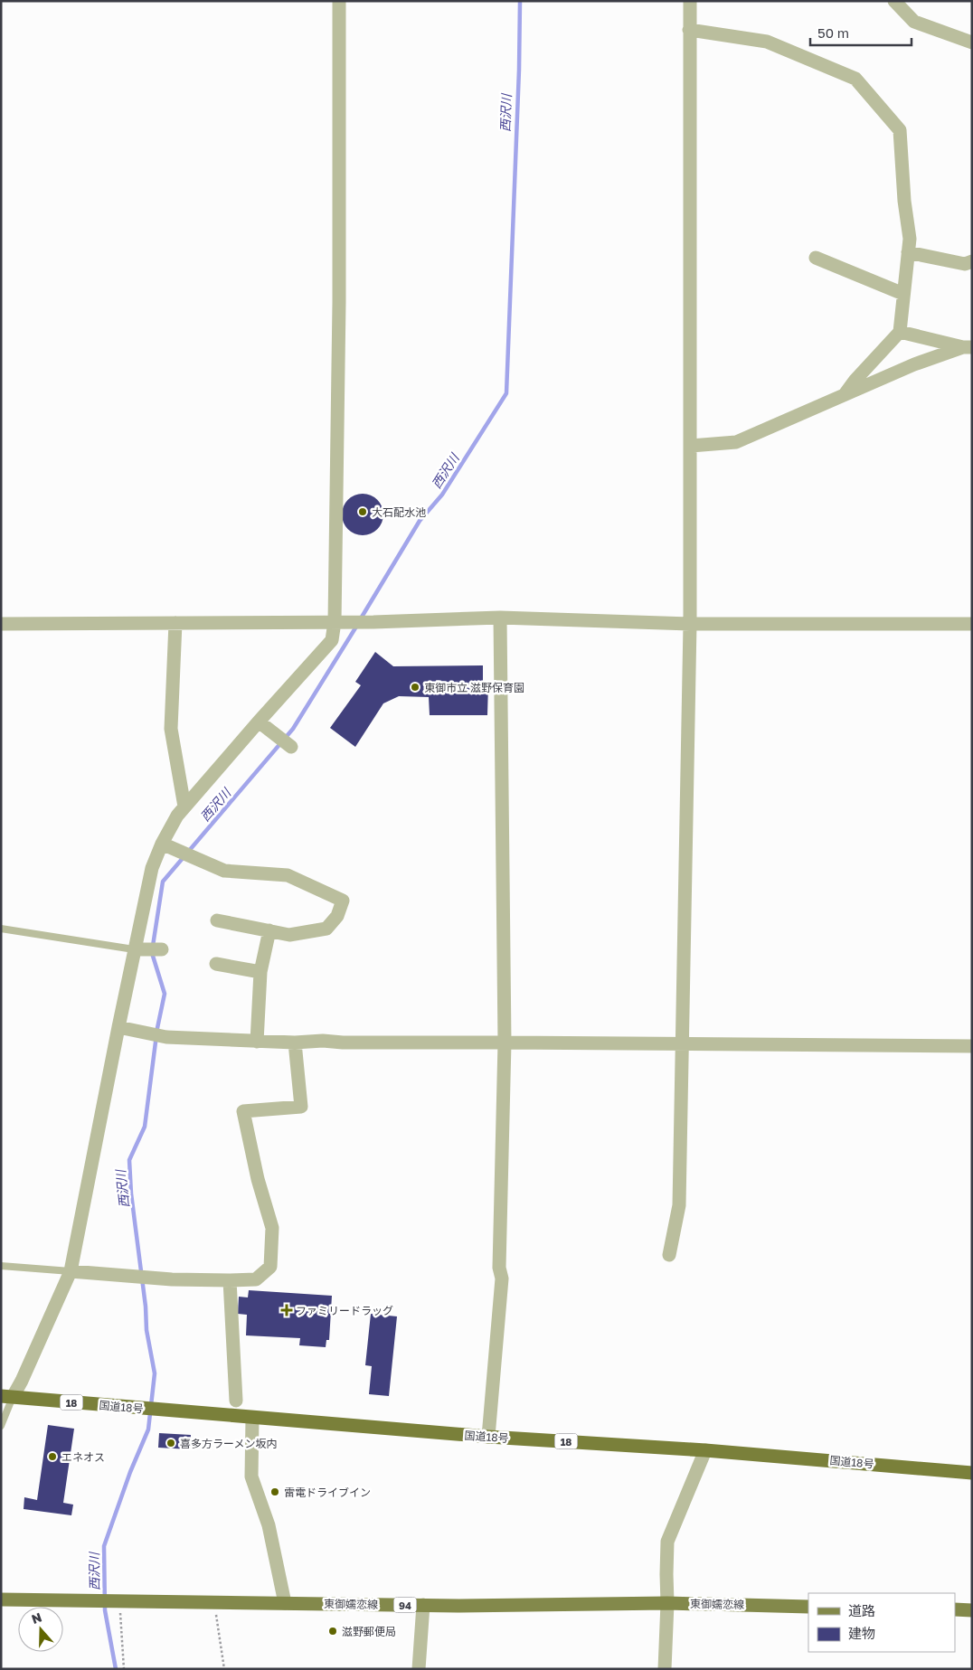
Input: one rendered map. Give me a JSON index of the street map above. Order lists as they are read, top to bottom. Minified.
{"streets":{"highway":["18","国道18号"],"main road":["東御嬬恋線","94"]},"water":["西沢川"],"places":{"other":["大石配水池","東御市立 滋野保育園","喜多方ラーメン坂内","エネオス","雷電ドライブイン","滋野郵便局"],"health":["ファミリードラッグ"]},"legend":["道路","建物"],"scale_bar":"50 m","north":"top"}
